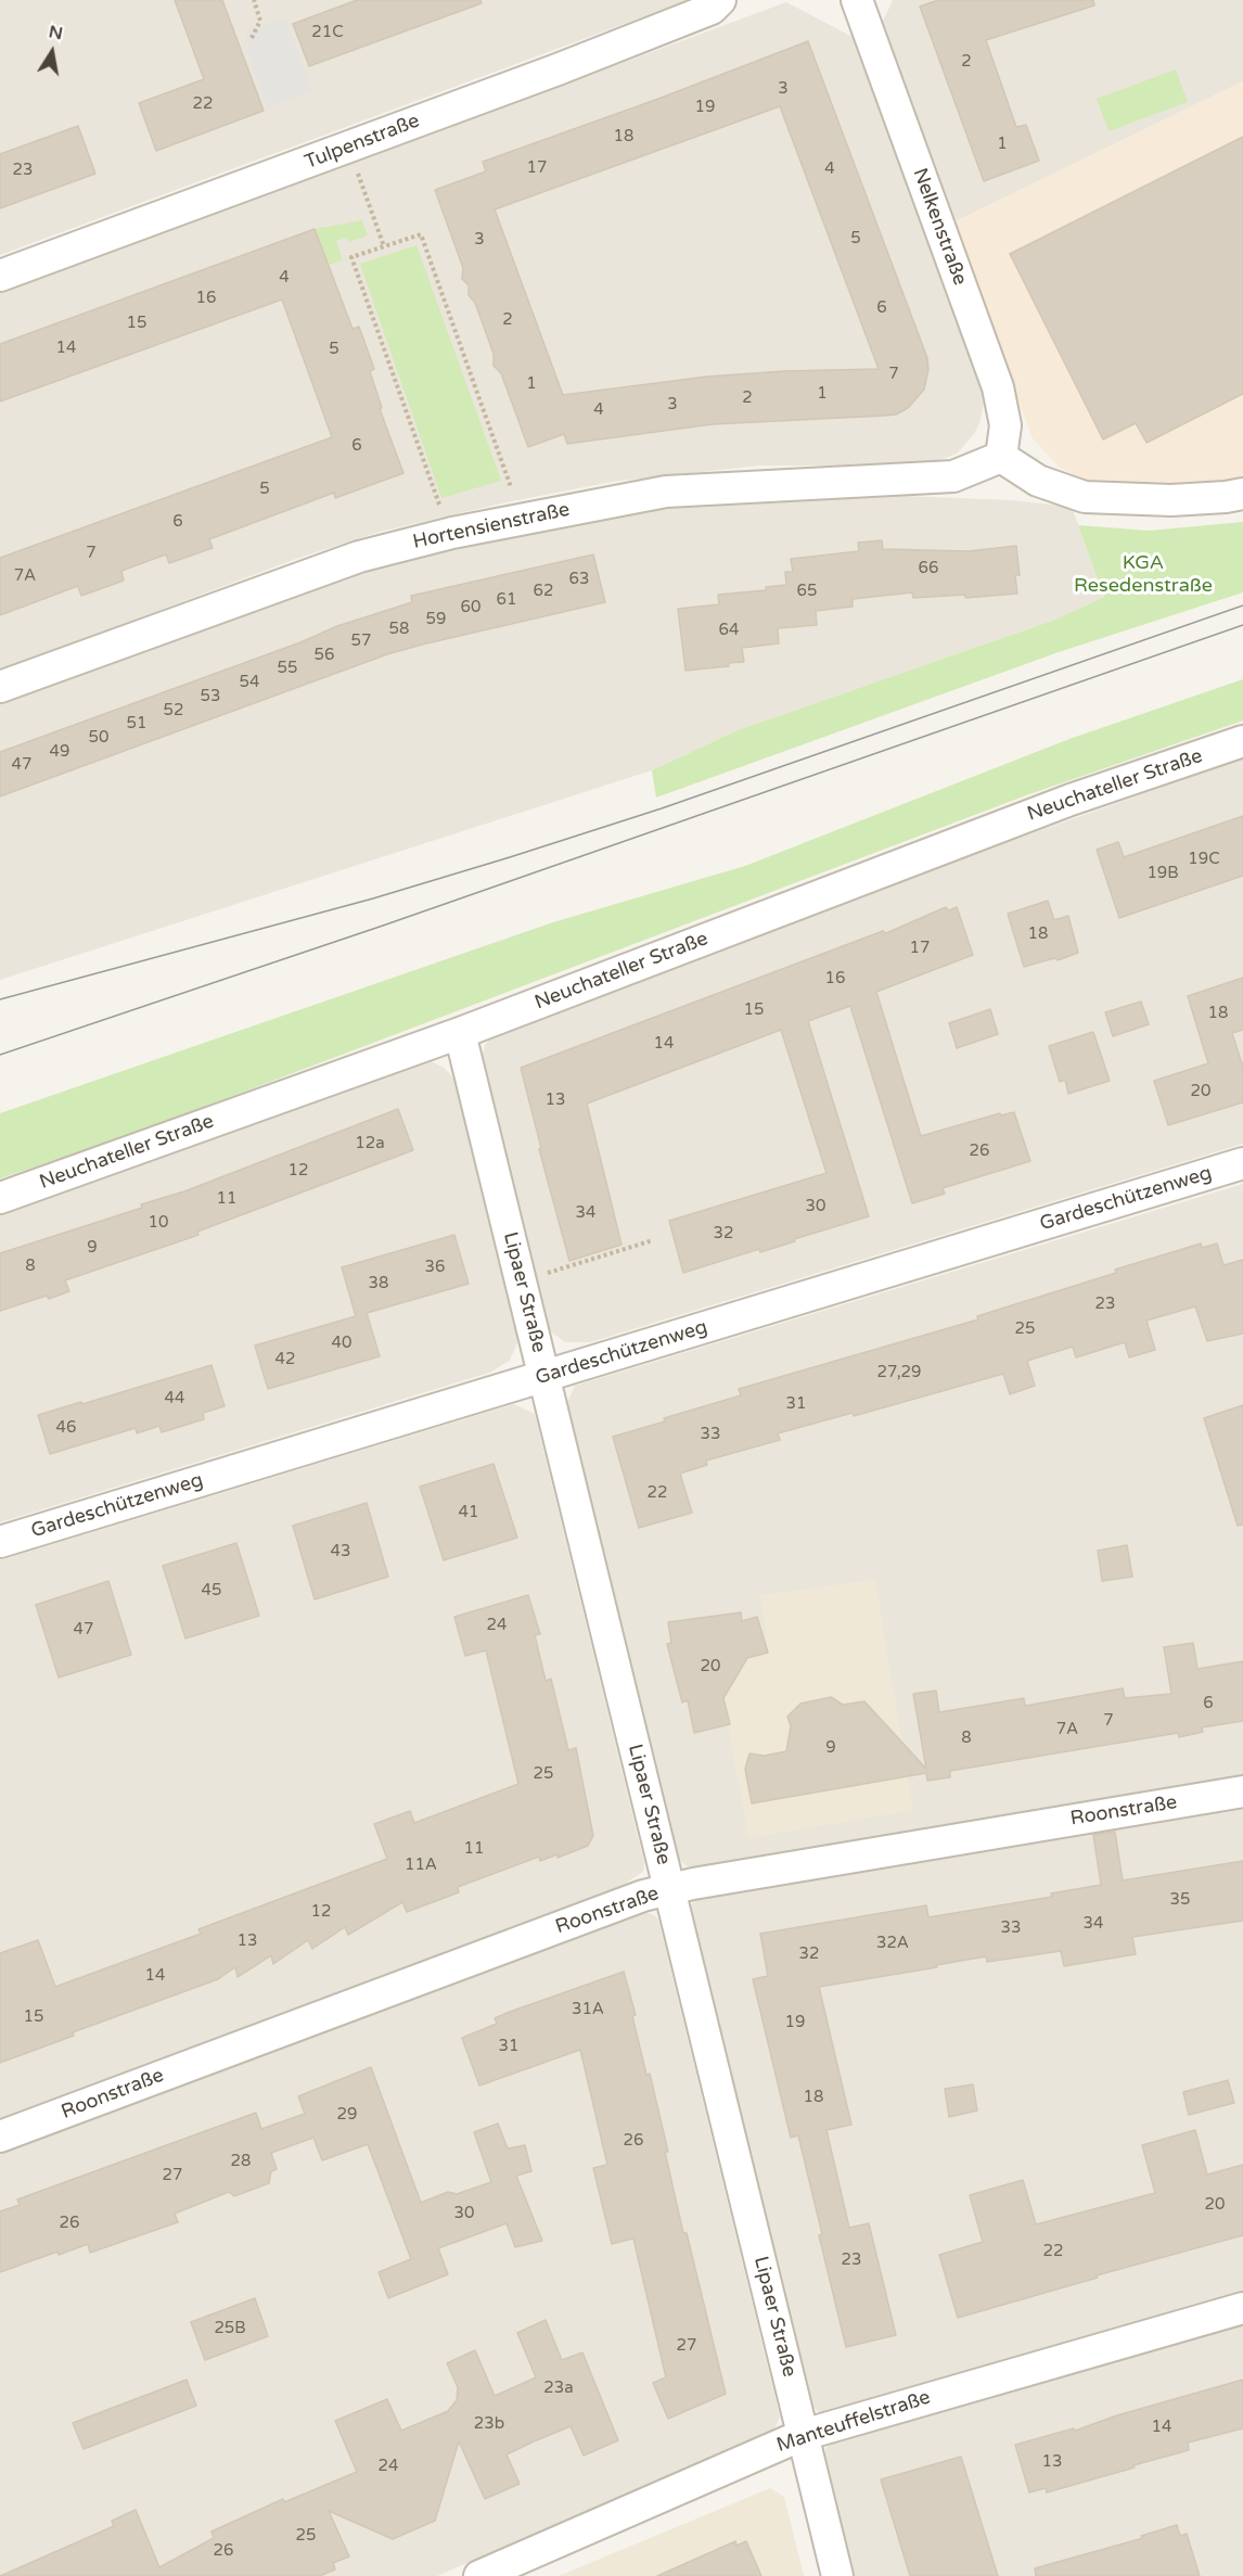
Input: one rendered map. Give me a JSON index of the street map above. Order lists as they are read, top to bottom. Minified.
{"streets":{"street":["Tulpenstraße","Nelkenstraße","Hortensienstraße","Neuchateller Straße","Gardeschützenweg","Lipaer Straße","Roonstraße","Manteuffelstraße"]},"crossings":[["Nelkenstraße","Hortensienstraße"],["Neuchateller Straße","Lipaer Straße"],["Gardeschützenweg","Lipaer Straße"],["Lipaer Straße","Roonstraße"],["Lipaer Straße","Manteuffelstraße"]],"parks":["KGA Resedenstraße"],"house_numbers":["21C","2","3","22","19","18","1","17","4","23","5","3","4","16","6","2","15","14","5","7","1","1","2","3","4","6","5","6","7","66","7A","63","62","65","61","60","59","58","64","57","56","55","54","53","52","51","50","49","47","19C","19B","18","17","16","15","18","14","20","13","12a","26","12","11","30","34","10","32","9","8","36","38","23","25","40","42","27,29","44","31","46","33","22","41","43","45","24","47","20","6","7","7A","8","9","25","11","11A","35","12","34","33","13","32A","32","14","31A","15","19","31","18","29","26","28","27","20","30","26","22","23","25B","27","23a","23b","14","13","24","25","26"],"north":"top"}
